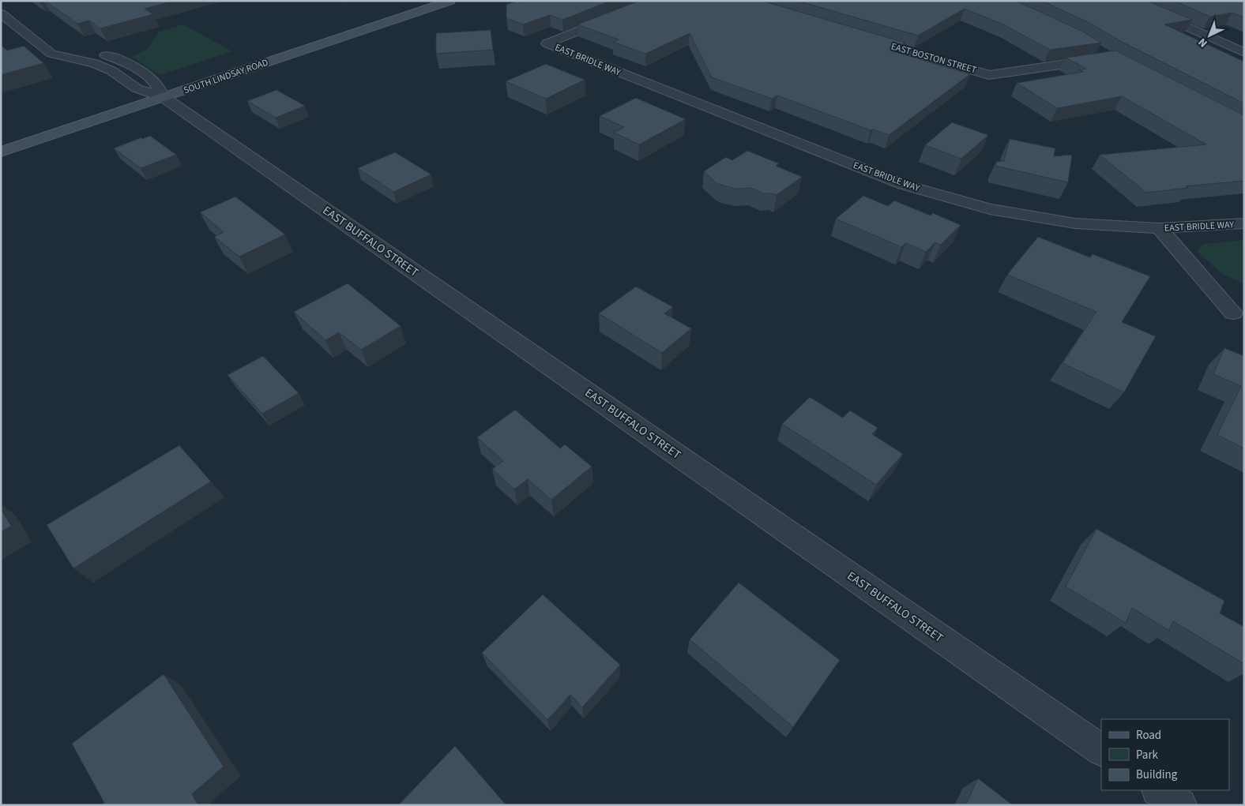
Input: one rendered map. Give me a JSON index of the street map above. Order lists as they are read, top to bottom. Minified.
{"streets":{"main road":["SOUTH LINDSAY ROAD"],"street":["EAST BOSTON STREET","EAST BRIDLE WAY","EAST BUFFALO STREET"]},"crossings":[["SOUTH LINDSAY ROAD","EAST BUFFALO STREET"]],"legend":["Road","Park","Building"],"north":"bottom left"}
